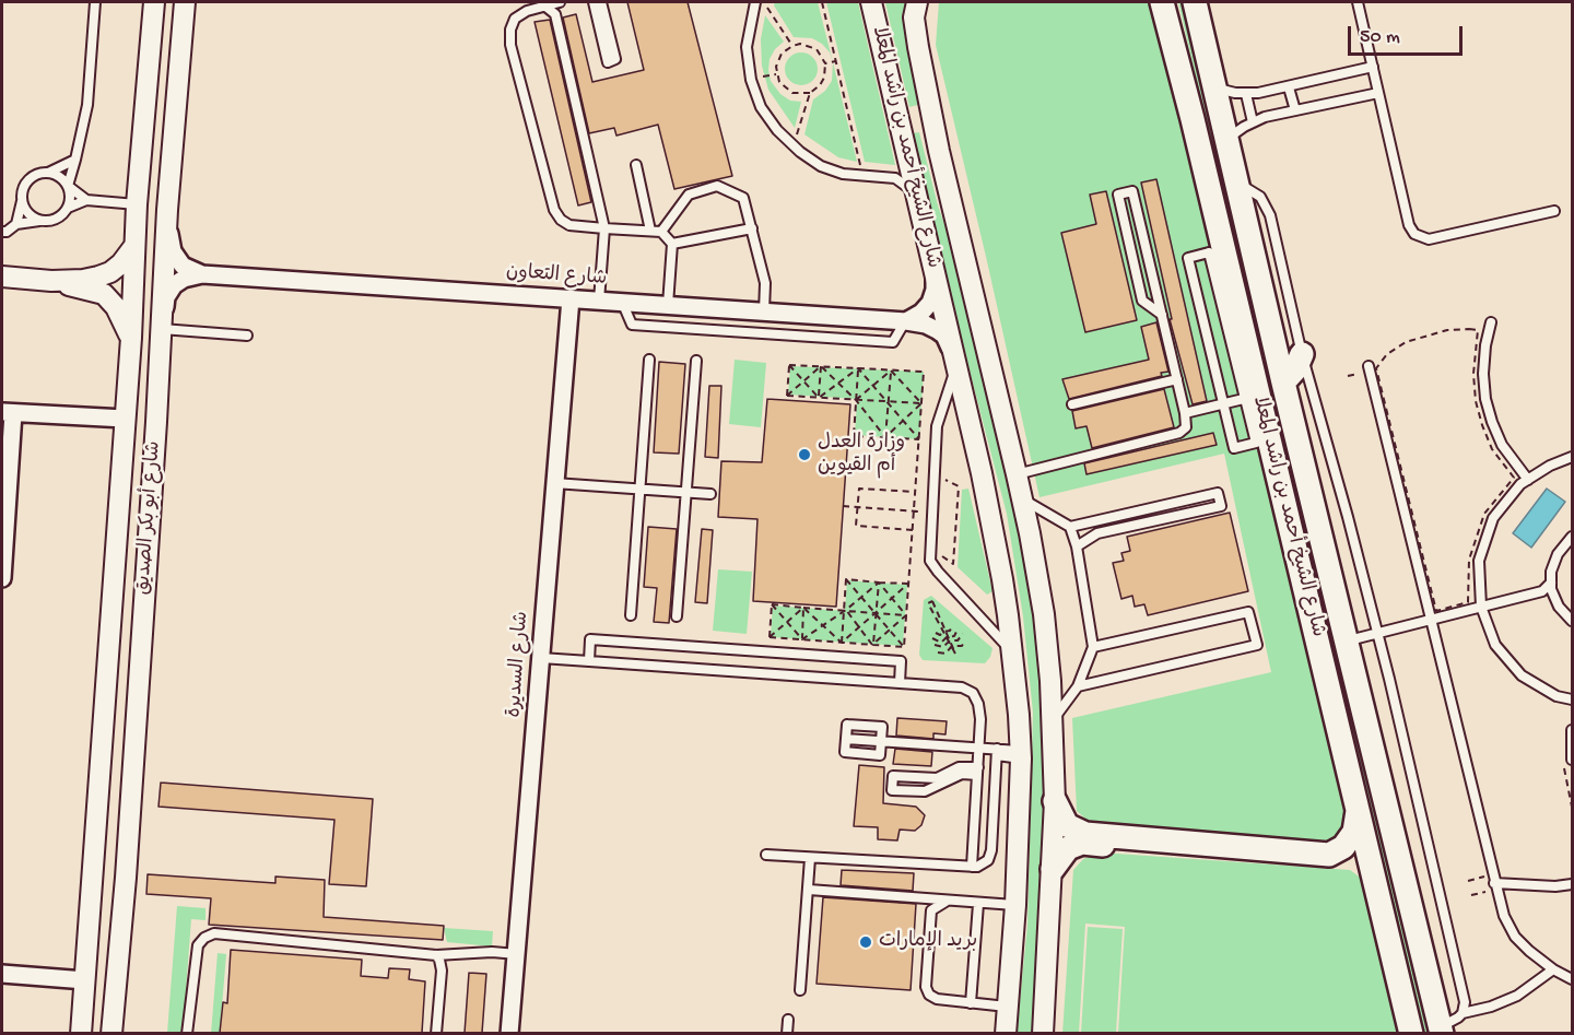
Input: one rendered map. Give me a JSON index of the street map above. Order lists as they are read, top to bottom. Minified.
{"streets":{"main road":["شارع الشيخ أحمد بن راشد المعلا"],"street":["شارع التعاون","شارع أبو بكر الصديق","شارع السديرة"]},"crossings":[["شارع الشيخ أحمد بن راشد المعلا","شارع التعاون"],["شارع التعاون","شارع أبو بكر الصديق"],["شارع التعاون","شارع السديرة"]],"places":["وزارة العدل أم القيوين","بريد الإمارات"],"scale_bar":"50 m"}
